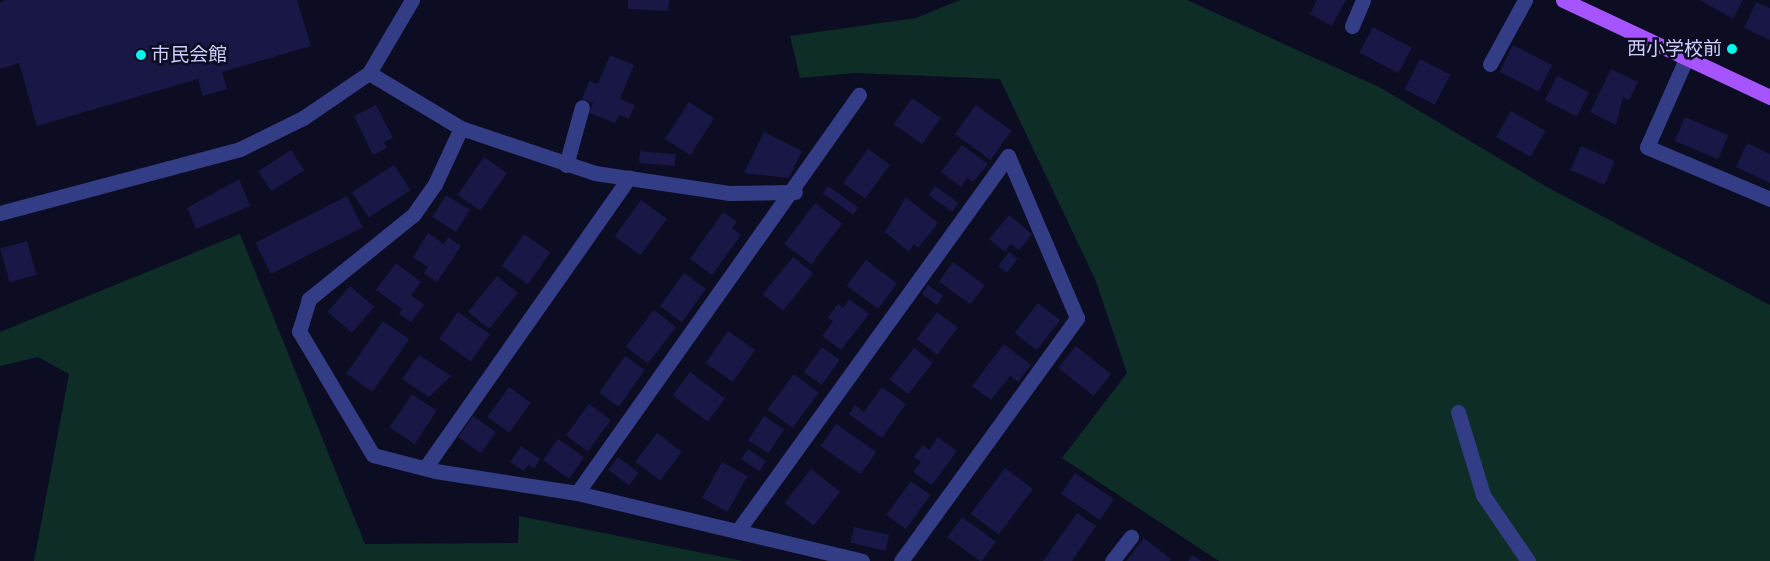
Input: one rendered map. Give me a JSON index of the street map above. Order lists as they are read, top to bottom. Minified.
{"places":["西小学校前","市民会館"]}
